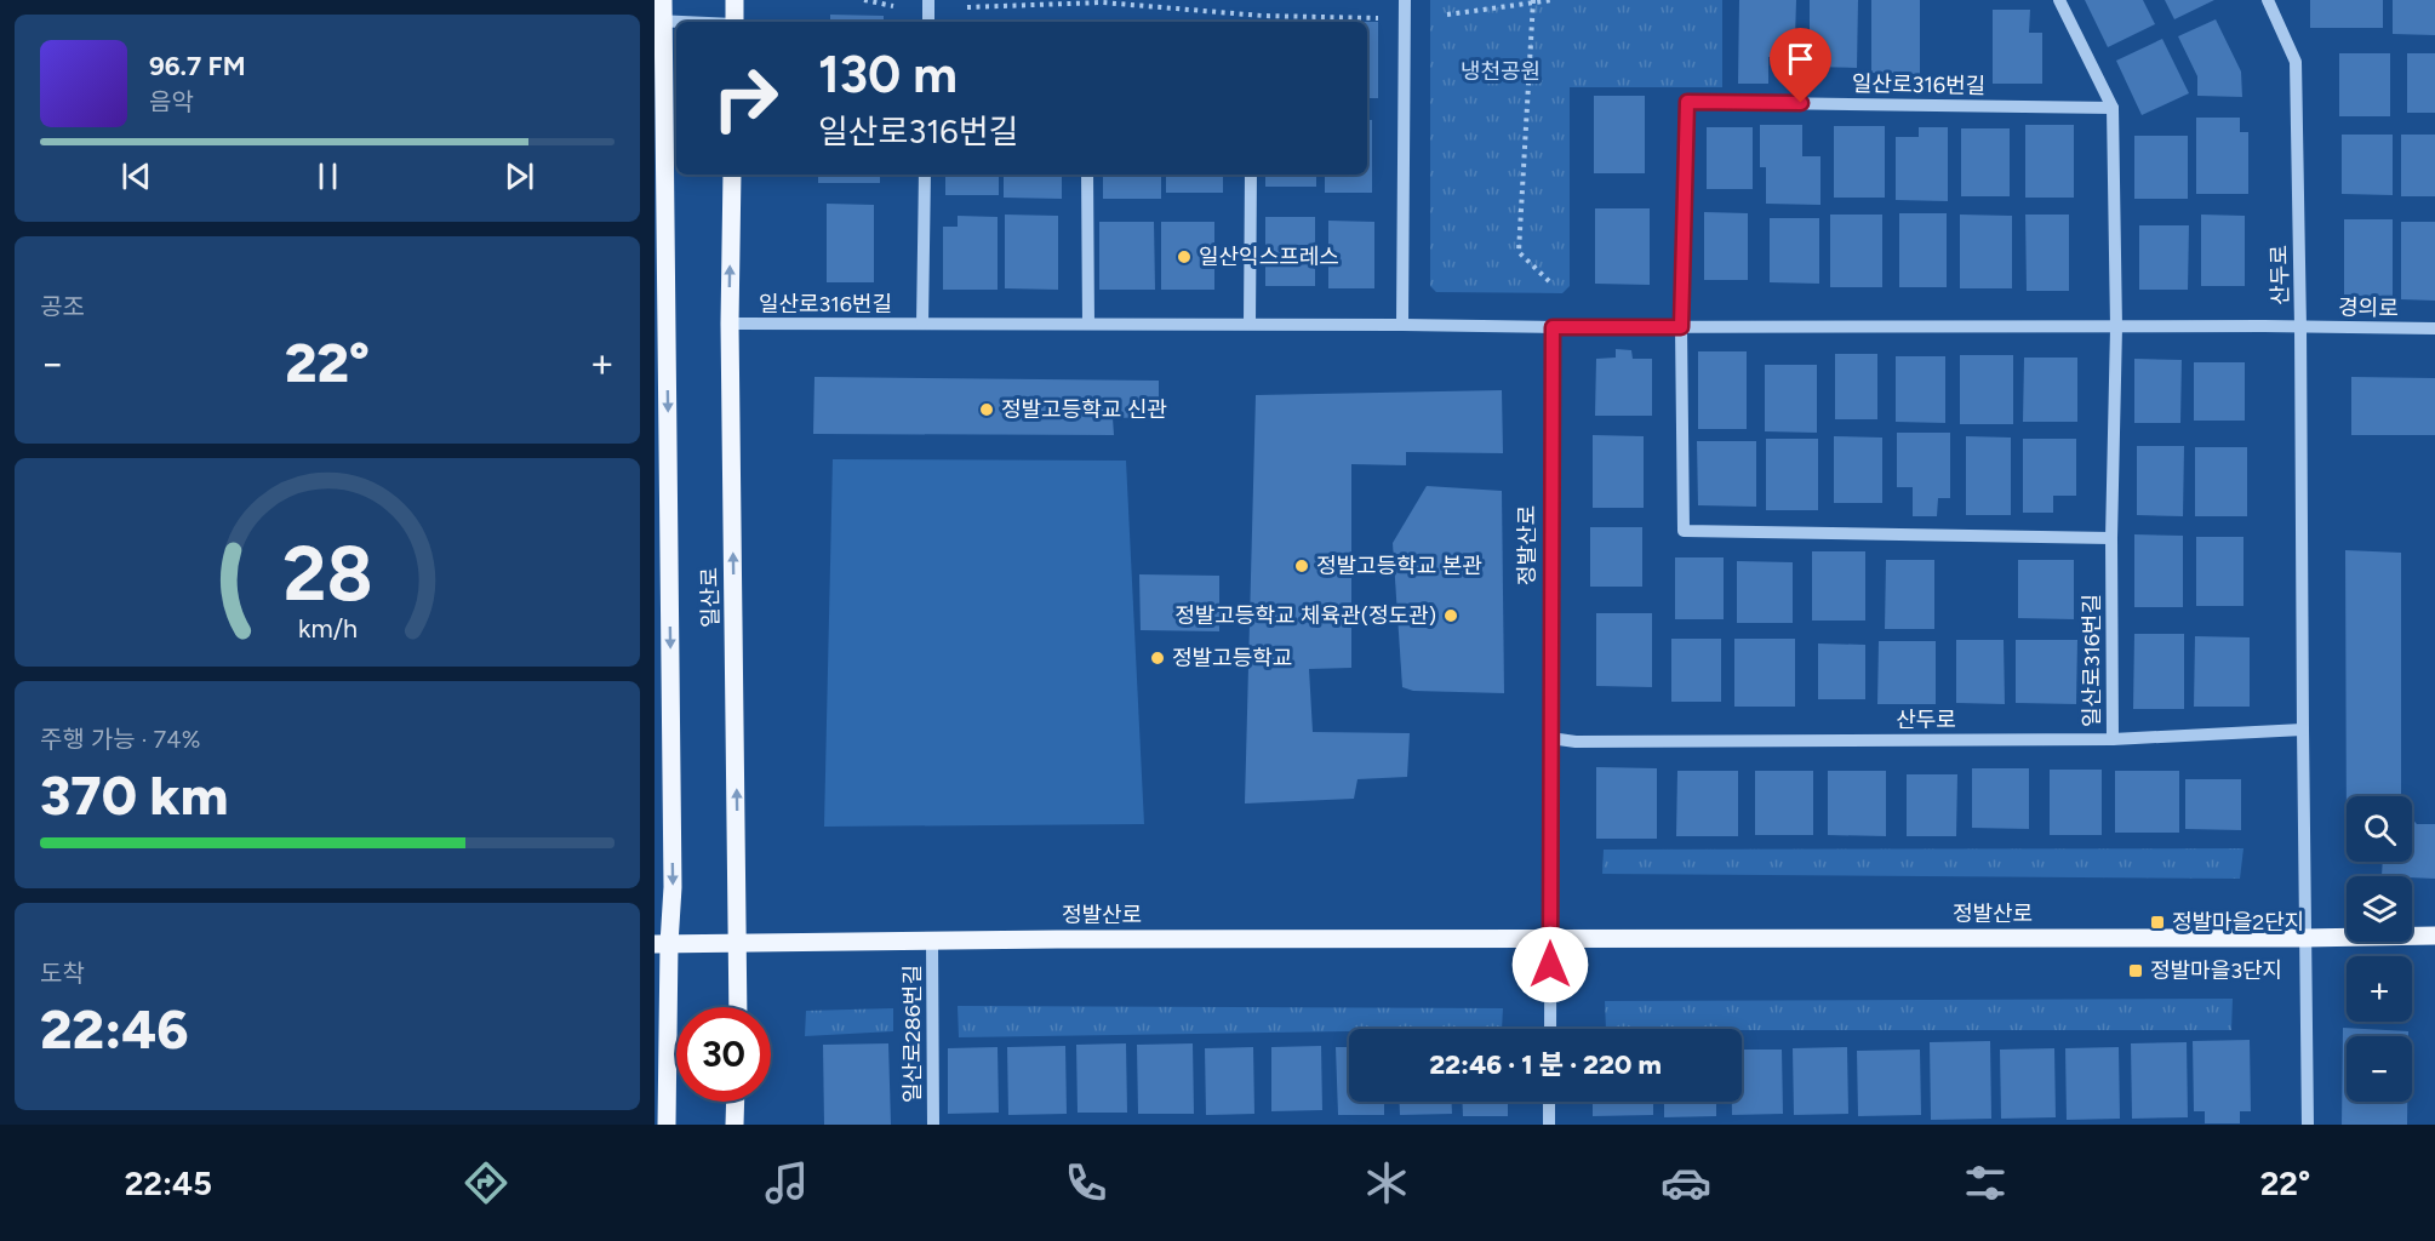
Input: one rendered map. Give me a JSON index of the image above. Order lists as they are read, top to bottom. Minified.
{"streets":{"main road":["정발산로","일산로"],"street":["일산로316번길","산두로","경의로","일산로286번길"]},"crossings":[["일산로316번길","산두로"],["일산로316번길","경의로"],["일산로316번길","정발산로"],["일산로316번길","일산로"],["산두로","경의로"],["산두로","정발산로"],["정발산로","일산로"],["정발산로","일산로286번길"]],"parks":["냉천공원"],"places":{"other":["일산익스프레스","정발고등학교 신관","정발고등학교 본관","정발고등학교 체육관(정도관)","정발고등학교"],"transit":["정발마을2단지","정발마을3단지"]},"page":{"turn":["130 m","일산로316번길"],"song":["96.7 FM","음악"],"tile":["공조",["주행 가능 · 74%","370 km"],["도착","22:46"]],"heat":["−","22°","+"],"map_buttons":["+","−"],"limit":"30","trip":"22:46 · 1 분 · 220 m","tabs":["22:45","22°"],"gauge":["28","km/h"]}}
